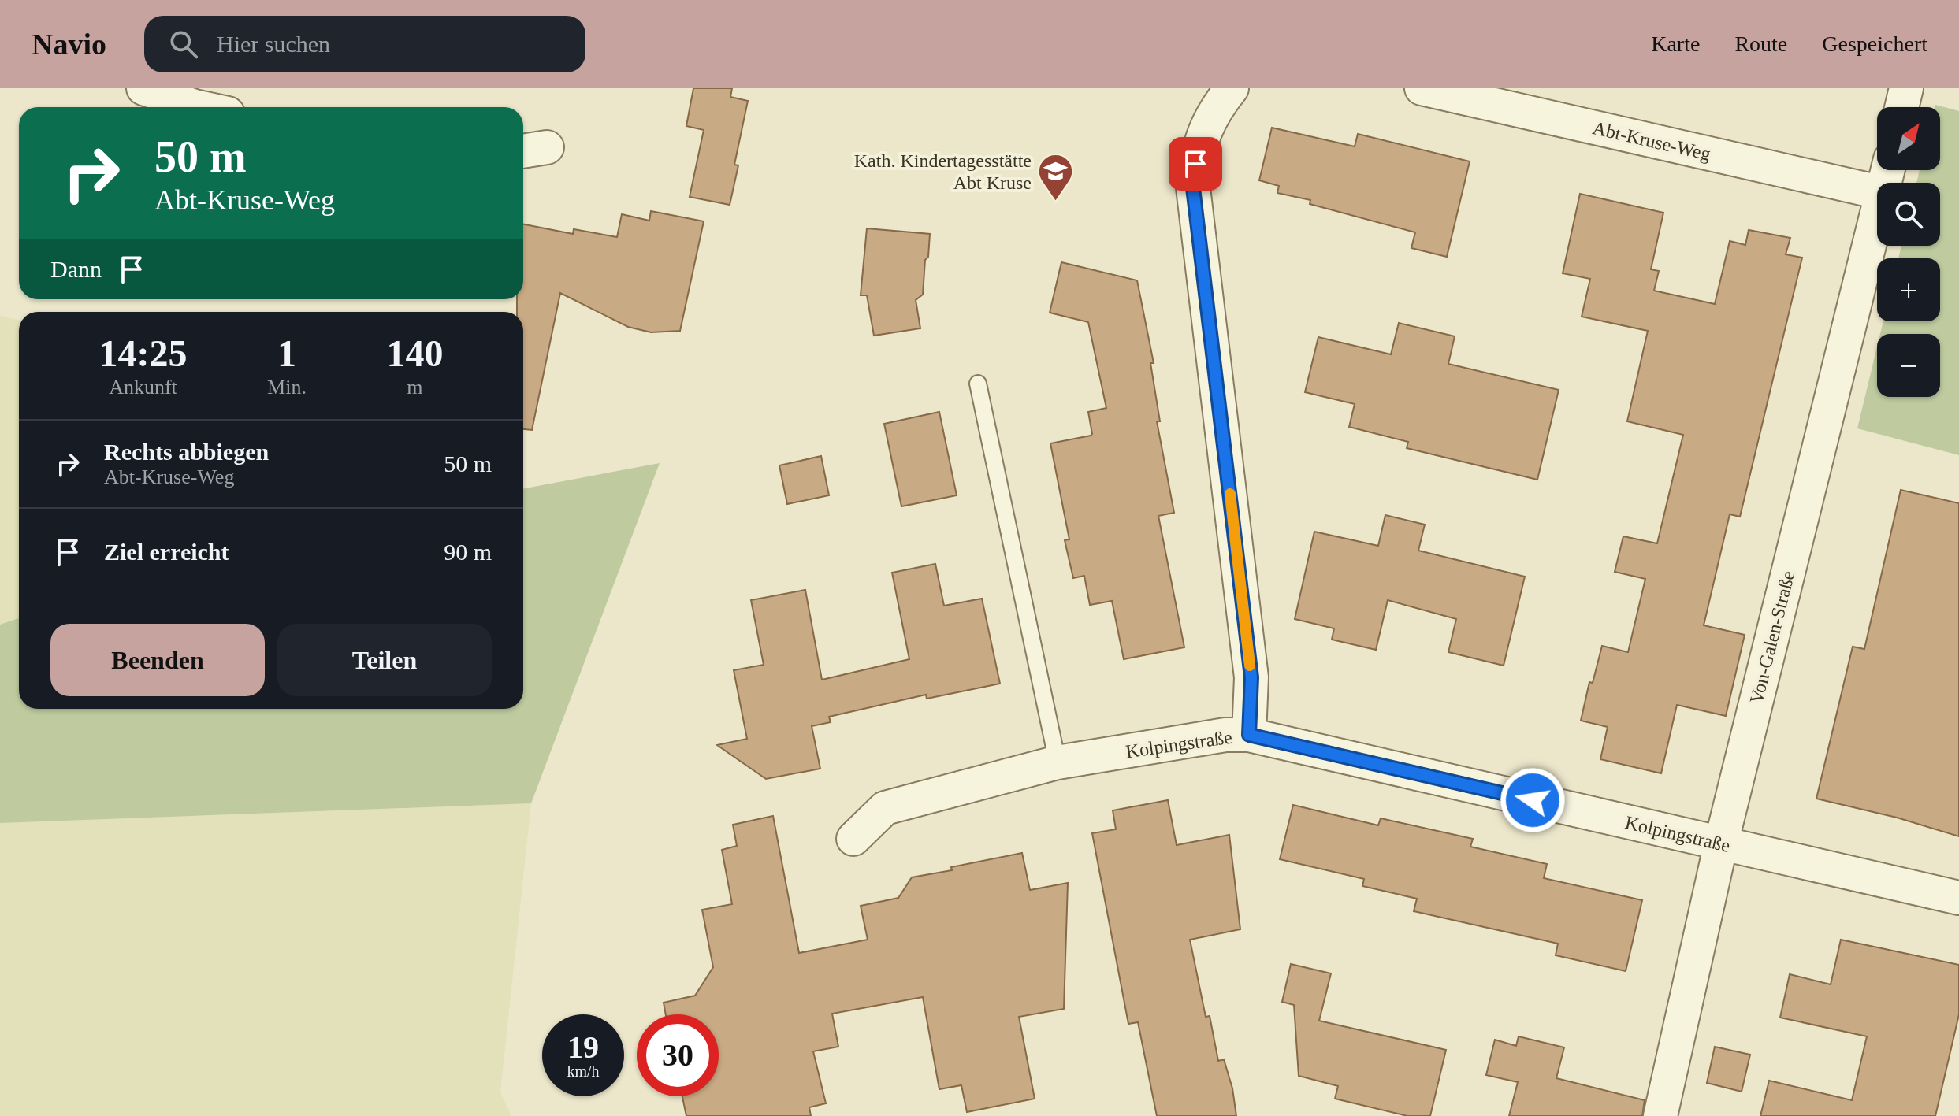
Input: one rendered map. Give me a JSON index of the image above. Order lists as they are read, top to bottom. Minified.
{"streets":{"street":["Abt-Kruse-Weg","Von-Galen-Straße","Kolpingstraße"]},"crossings":[["Von-Galen-Straße","Kolpingstraße"]],"places":{"school or university":["Kath. Kindertagesstätte Abt Kruse"]},"north":"top right","page":{"header":"Navio","search":"Hier suchen","nav":["Karte","Route","Gespeichert"],"map_buttons":["+","−"],"turn":["50 m","Abt-Kruse-Weg"],"then":"Dann","eta":["14:25","Ankunft","1","Min.","140","m"],"list":[{"name":"Rechts abbiegen","note":"Abt-Kruse-Weg","value":"50 m"},{"name":"Ziel erreicht","value":"90 m"}],"buttons":["Beenden","Teilen"],"speed":"19 km/h","limit":"30"}}
